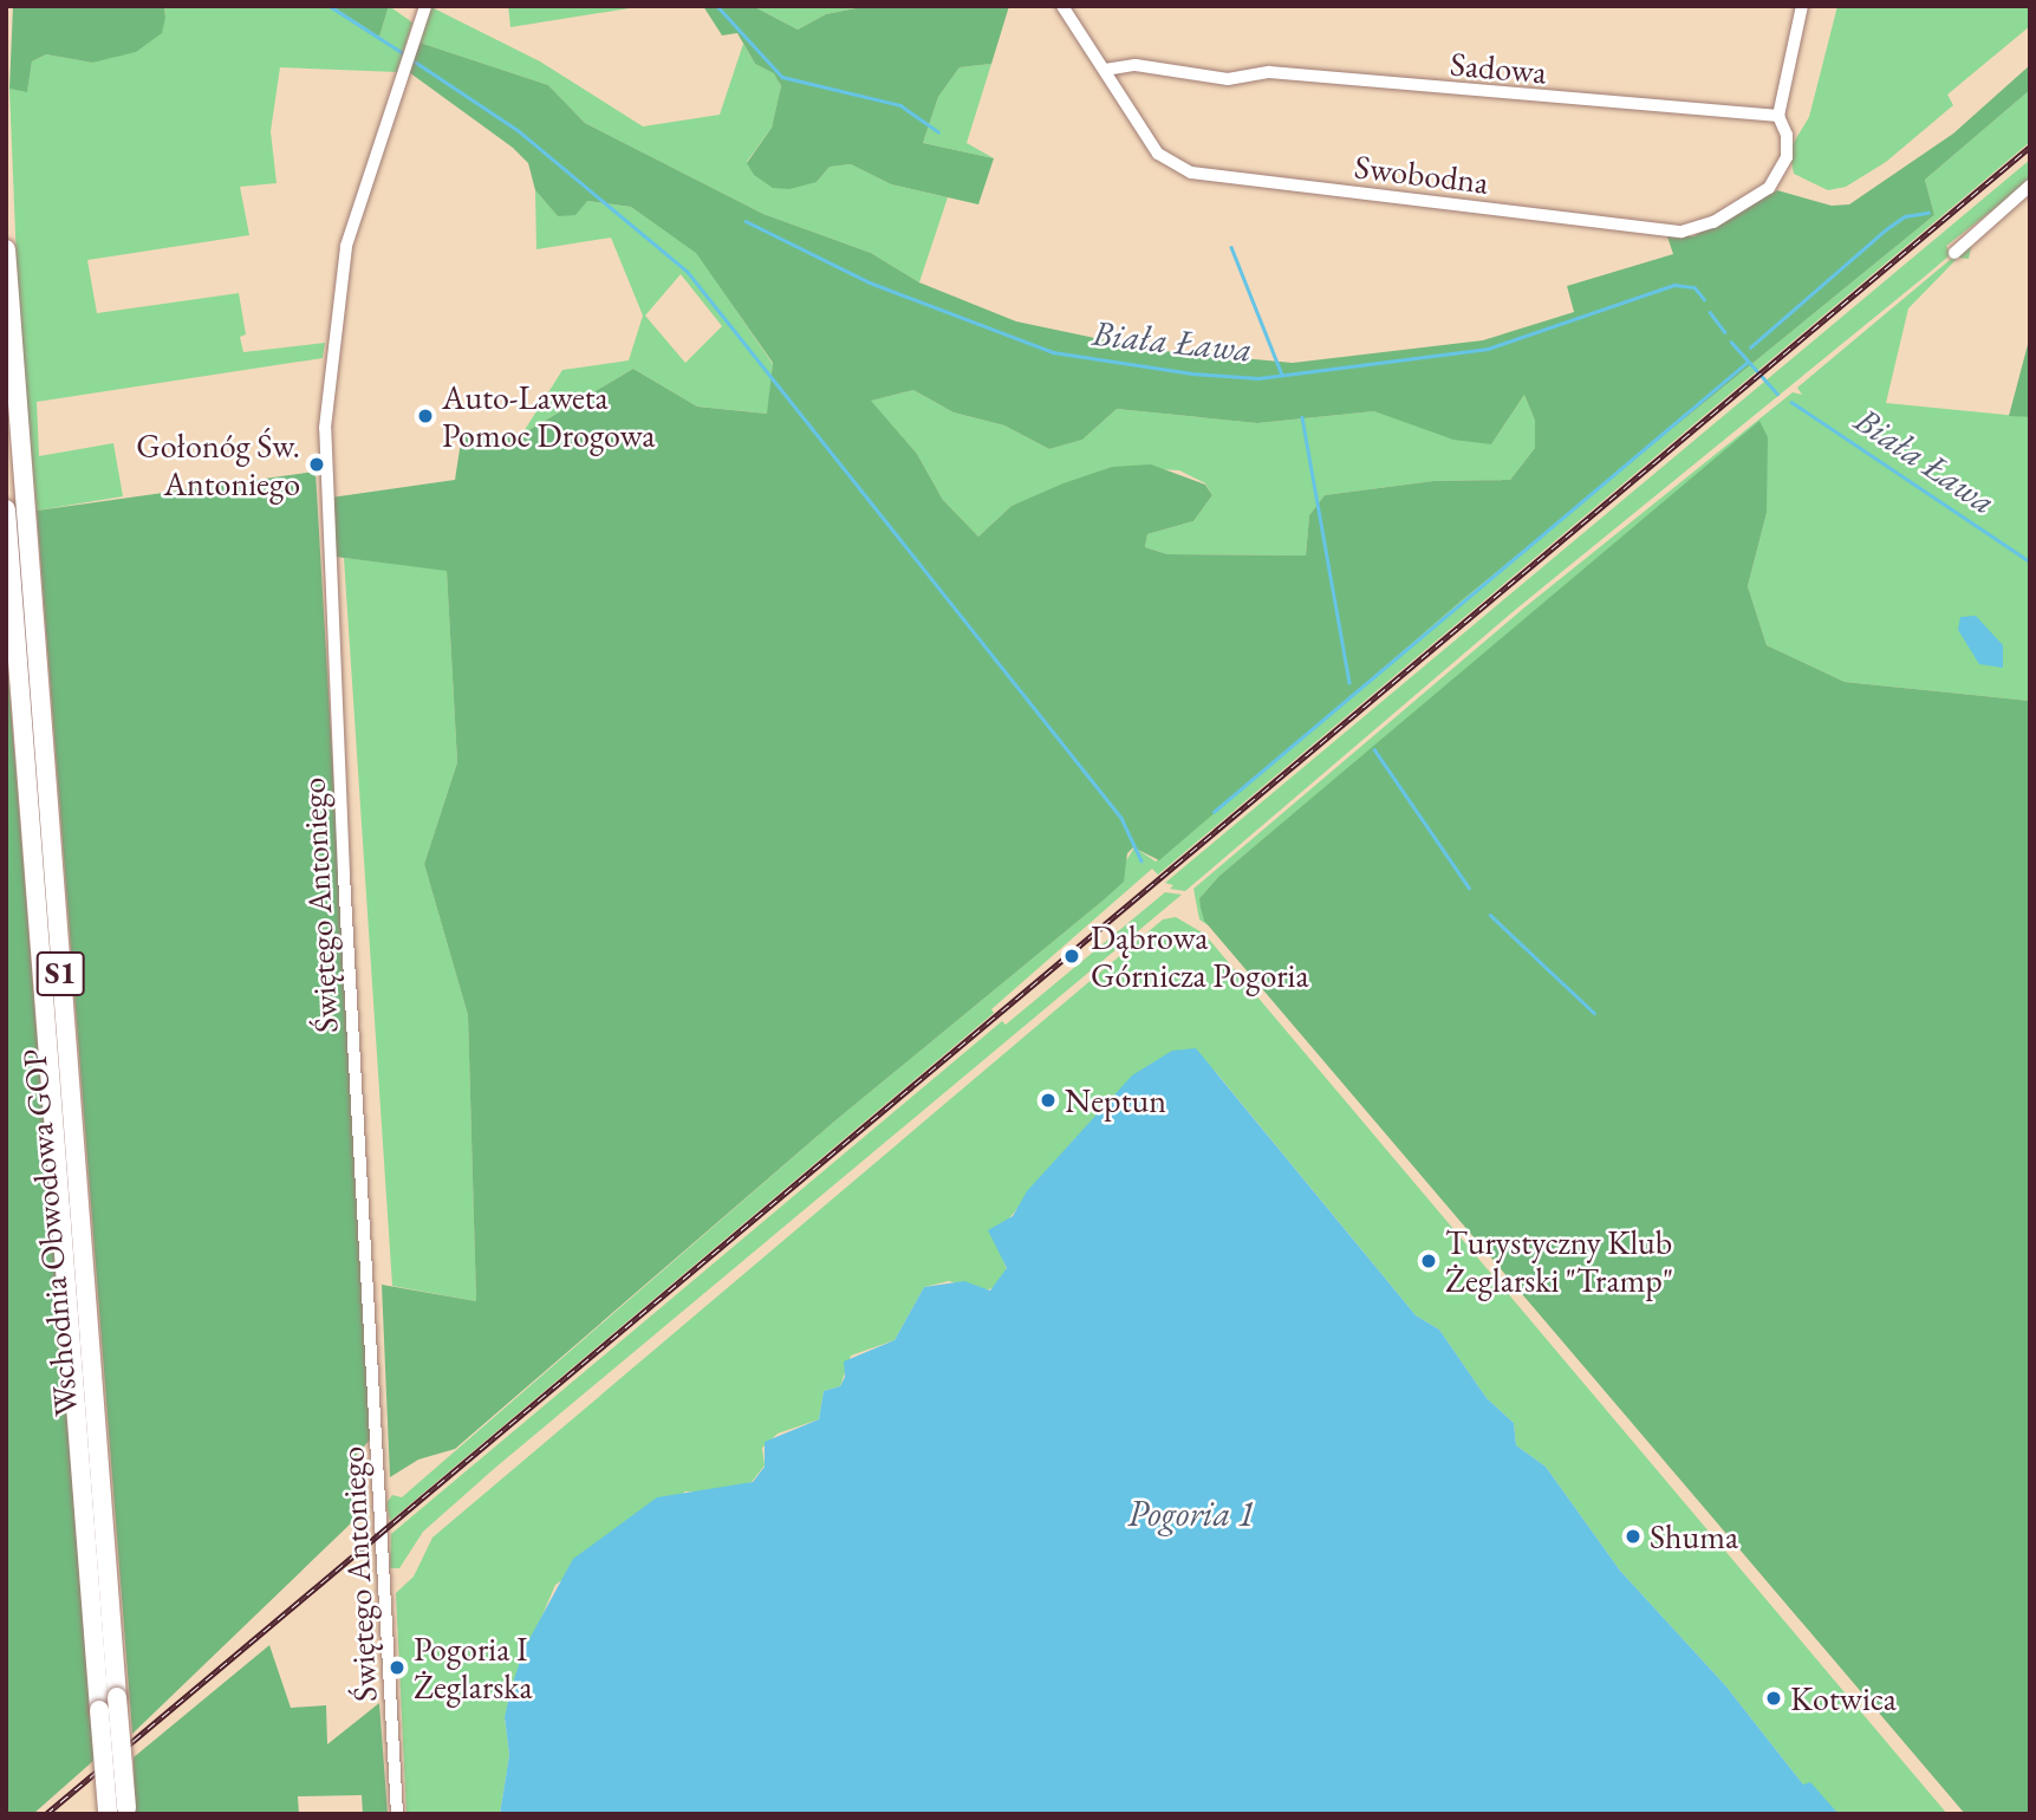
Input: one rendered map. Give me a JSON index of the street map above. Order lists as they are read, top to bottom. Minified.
{"streets":{"highway":["S1","Wschodnia Obwodowa GOP"],"street":["Sadowa","Swobodna","Świętego Antoniego"]},"crossings":[["Sadowa","Swobodna"]],"water":["Biała Ława","Pogoria 1"],"places":["Auto-Laweta Pomoc Drogowa","Gołonóg Św. Antoniego","Dąbrowa Górnicza Pogoria","Neptun","Turystyczny Klub Żeglarski \"Tramp\"","Shuma","Pogoria I Żeglarska","Kotwica"]}
